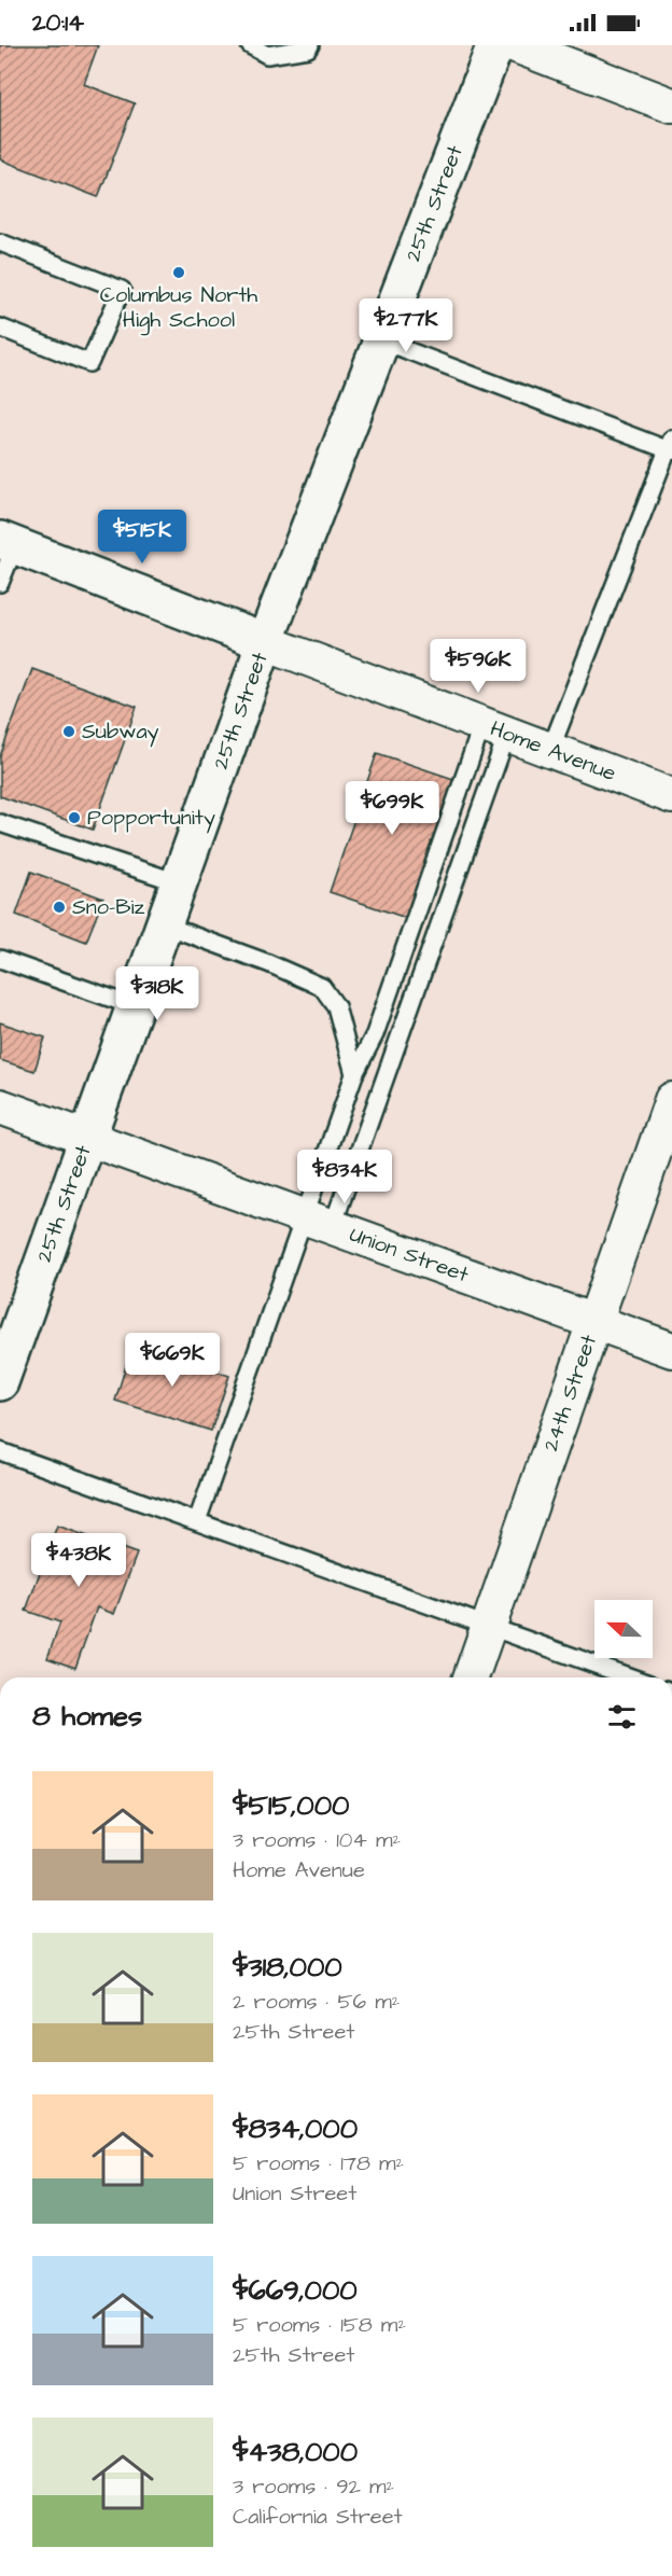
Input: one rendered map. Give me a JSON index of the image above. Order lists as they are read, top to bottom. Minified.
{"streets":{"main road":["25th Street","Home Avenue"],"street":["Union Street","24th Street"]},"crossings":[["25th Street","Home Avenue"],["25th Street","Union Street"],["Union Street","24th Street"]],"places":["Columbus North High School","Subway","Popportunity","Sno-Biz"],"north":"left","page":{"status":"20:14","price":["$277K","$515K","$596K","$699K","$318K","$834K","$669K","$438K"],"heading":"8 homes","list":[{"name":"$515,000","note":"3 rooms · 104 m² · Home Avenue"},{"name":"$318,000","note":"2 rooms · 56 m² · 25th Street"},{"name":"$834,000","note":"5 rooms · 178 m² · Union Street"},{"name":"$669,000","note":"5 rooms · 158 m² · 25th Street"},{"name":"$438,000","note":"3 rooms · 92 m² · California Street"}]}}
